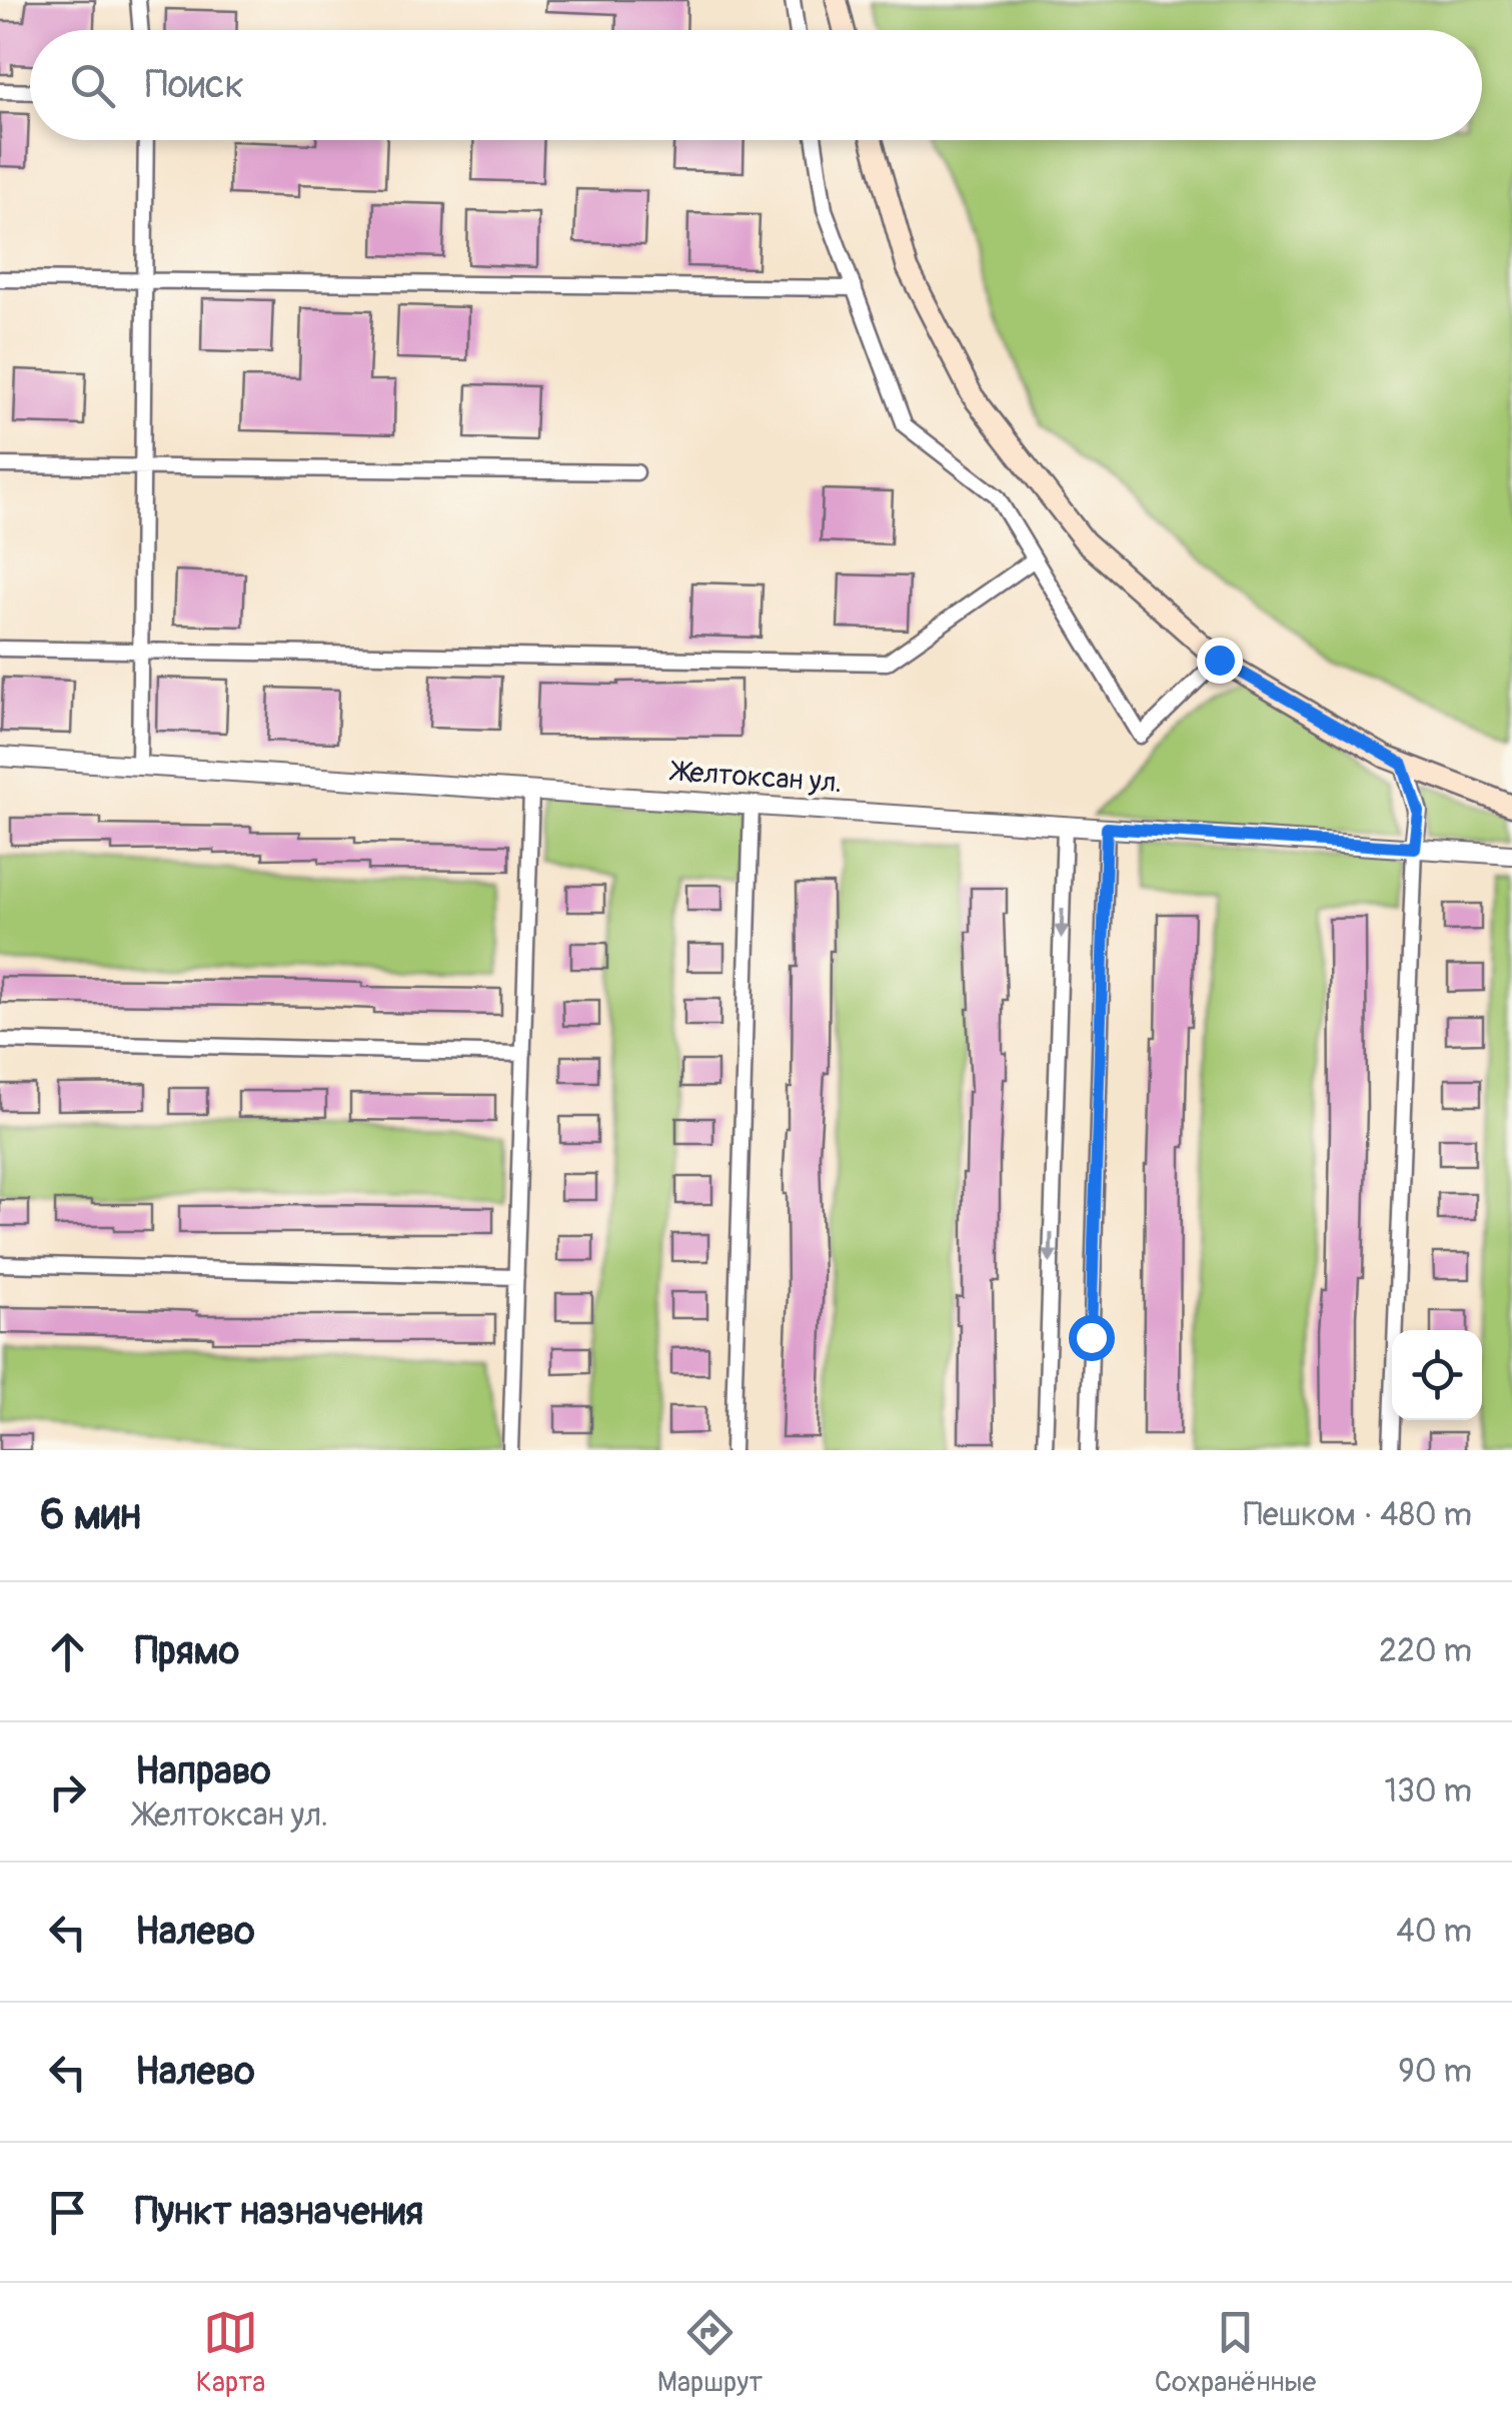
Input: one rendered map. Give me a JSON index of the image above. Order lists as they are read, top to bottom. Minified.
{"streets":{"street":["Желтоксан ул."]},"page":{"search":"Поиск","heading":["6 мин","Пешком · 480 m"],"list":[["Прямо","220 m"],["Направо","Желтоксан ул.","130 m"],["Налево","40 m"],["Налево","90 m"],"Пункт назначения"],"nav":["Карта","Маршрут","Сохранённые"]}}
